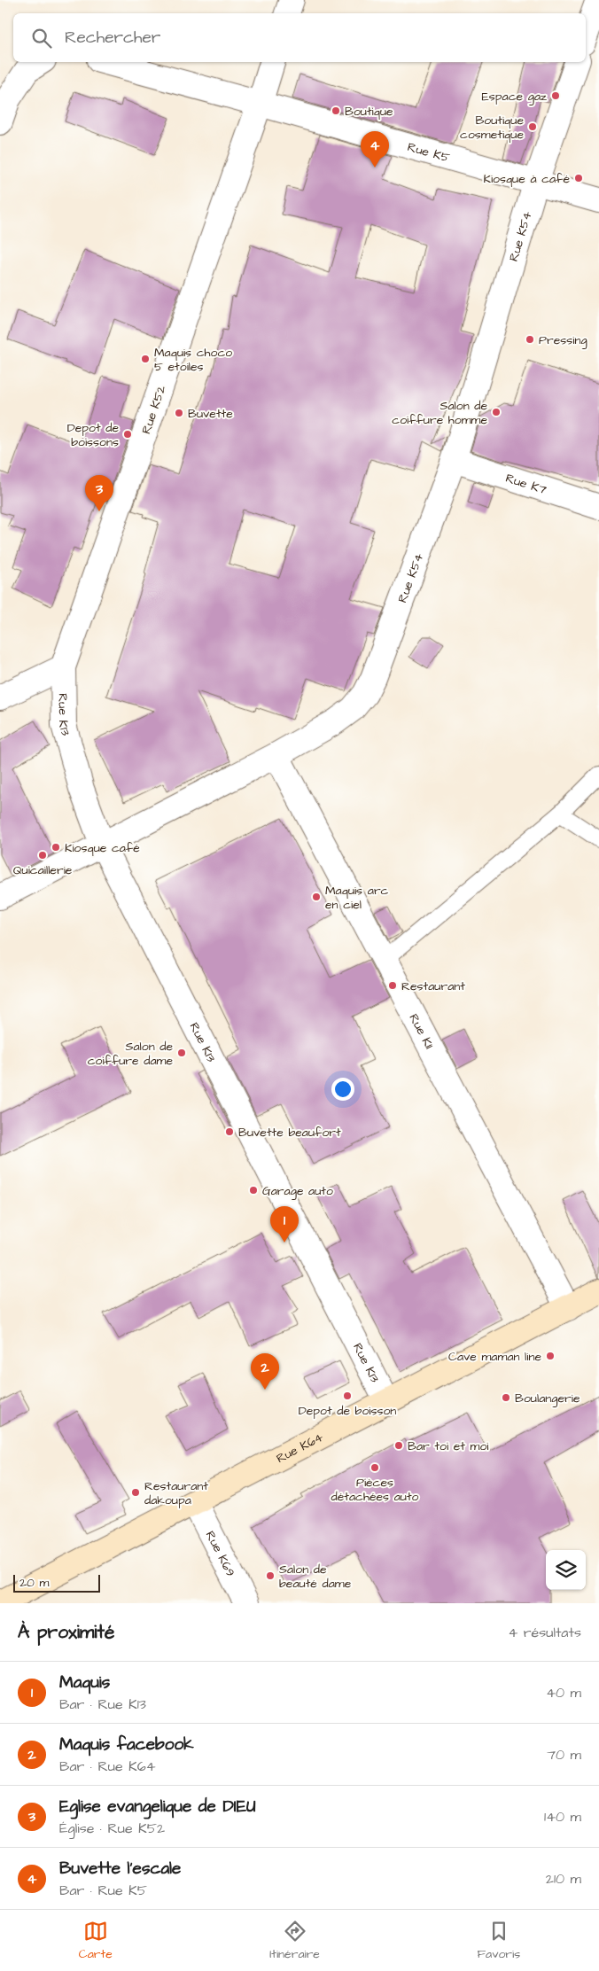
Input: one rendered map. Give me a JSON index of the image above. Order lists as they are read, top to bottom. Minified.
{"streets":{"street":["Rue K5","Rue K54","Rue K52","Rue K7","Rue K13","Rue K11","Rue K64","Rue K69"]},"crossings":[["Rue K5","Rue K54"],["Rue K5","Rue K52"],["Rue K54","Rue K7"],["Rue K54","Rue K13"],["Rue K54","Rue K11"],["Rue K52","Rue K13"],["Rue K13","Rue K64"],["Rue K11","Rue K64"],["Rue K64","Rue K69"]],"places":["Espace gaz","Boutique","Boutique cosmetique","Kiosque à café","Pressing","Maquis choco 5 etoiles","Salon de coiffure homme","Buvette","Depot de boissons","Kiosque café","Quicaillerie","Maquis arc en ciel","Restaurant","Salon de coiffure dame","Buvette beaufort","Garage auto","Cave maman line","Depot de boisson","Boulangerie","Bar toi et moi","Pièces détachées auto","Restaurant dakoupa","Salon de beauté dame"],"scale_bar":"20 m","page":{"search":"Rechercher","pins":["4","3","1","2"],"scale":"20 m","heading":["À proximité","4 résultats"],"list":[{"mark":"1","name":"Maquis","note":"Bar · Rue K13","value":"40 m"},{"mark":"2","name":"Maquis facebook","note":"Bar · Rue K64","value":"70 m"},{"mark":"3","name":"Eglise evangelique de DIEU","note":"Église · Rue K52","value":"140 m"},{"mark":"4","name":"Buvette l'escale","note":"Bar · Rue K5","value":"210 m"}],"nav":["Carte","Itinéraire","Favoris"]}}
